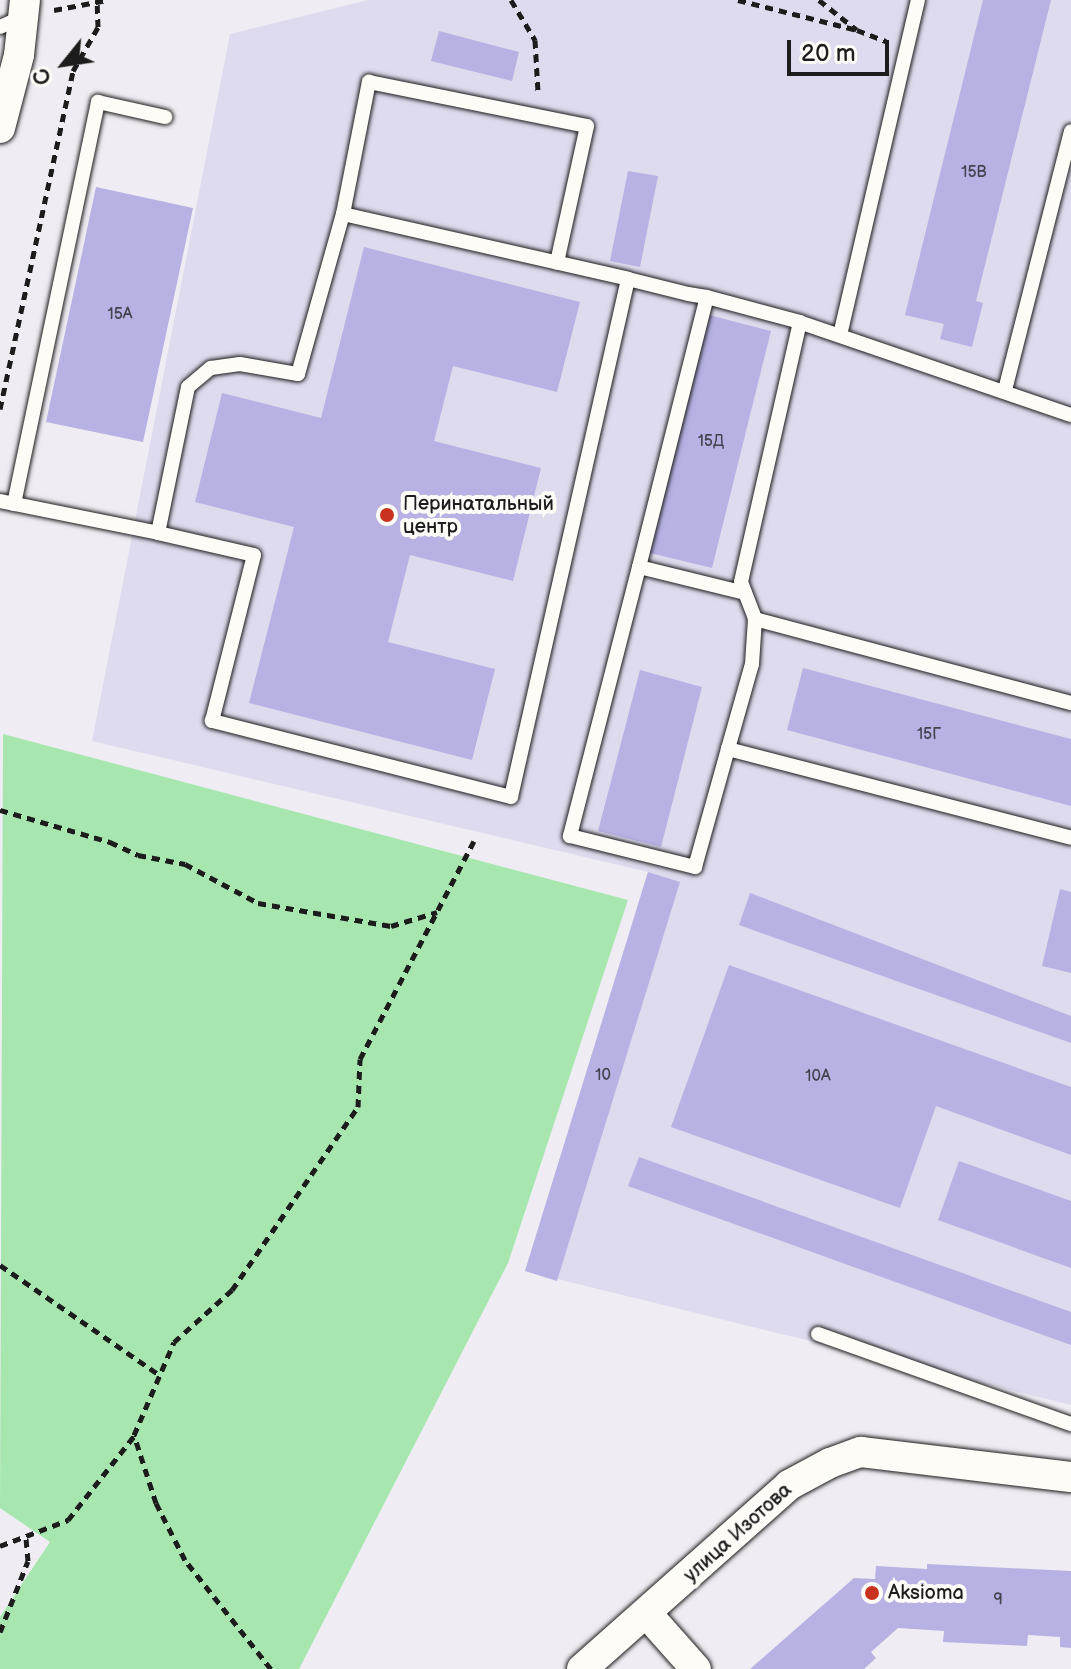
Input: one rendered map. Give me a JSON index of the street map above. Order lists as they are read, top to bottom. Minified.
{"streets":{"street":["улица Изотова"]},"places":["Перинатальный центр","Aksioma"],"house_numbers":["15В","15А","15Д","15Г","10","10А","9"],"scale_bar":"20 m","north":"bottom left"}
